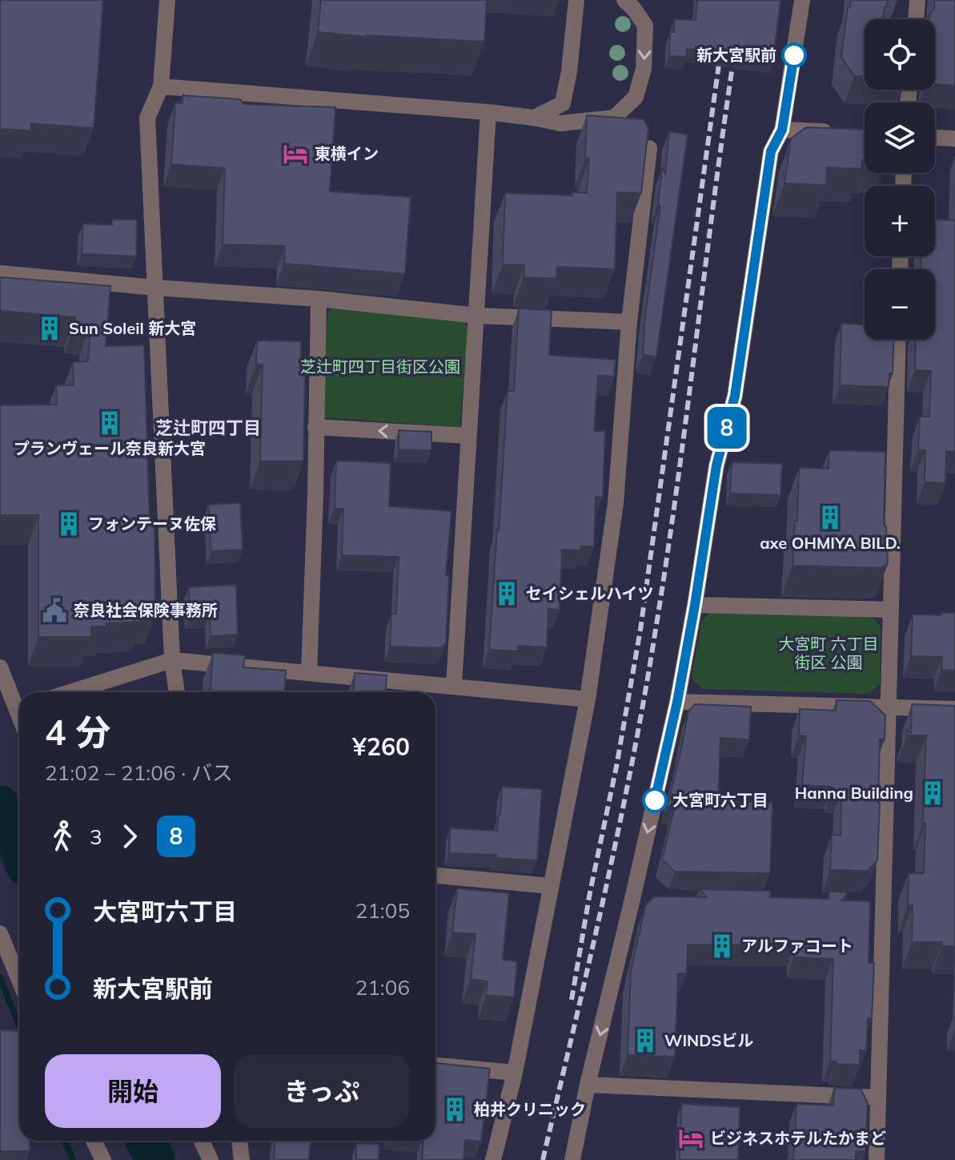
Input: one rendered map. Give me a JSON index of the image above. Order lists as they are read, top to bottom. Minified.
{"districts":["芝辻町四丁目"],"parks":["芝辻町四丁目街区公園","大宮町 六丁目 街区 公園"],"places":{"other":["新大宮駅前","大宮町六丁目"],"hotel":["東横イン","ビジネスホテルたかまど"],"building":["Sun Soleil 新大宮","プランヴェール奈良新大宮","axe OHMIYA BILD.","フォンテーヌ佐保","セイシェルハイツ","Hanna Building","アルファコート","WINDSビル","柏井クリニック"],"public building":["奈良社会保険事務所"]},"lines":["bus line 8"],"page":{"on_map":"8","map_buttons":["+","−"],"heading":["4 分","21:02 – 21:06 · バス","¥260"],"legs":["3","8"],"list":[{"name":"大宮町六丁目","value":"21:05"},{"name":"新大宮駅前","value":"21:06"}],"buttons":["開始","きっぷ"]}}
